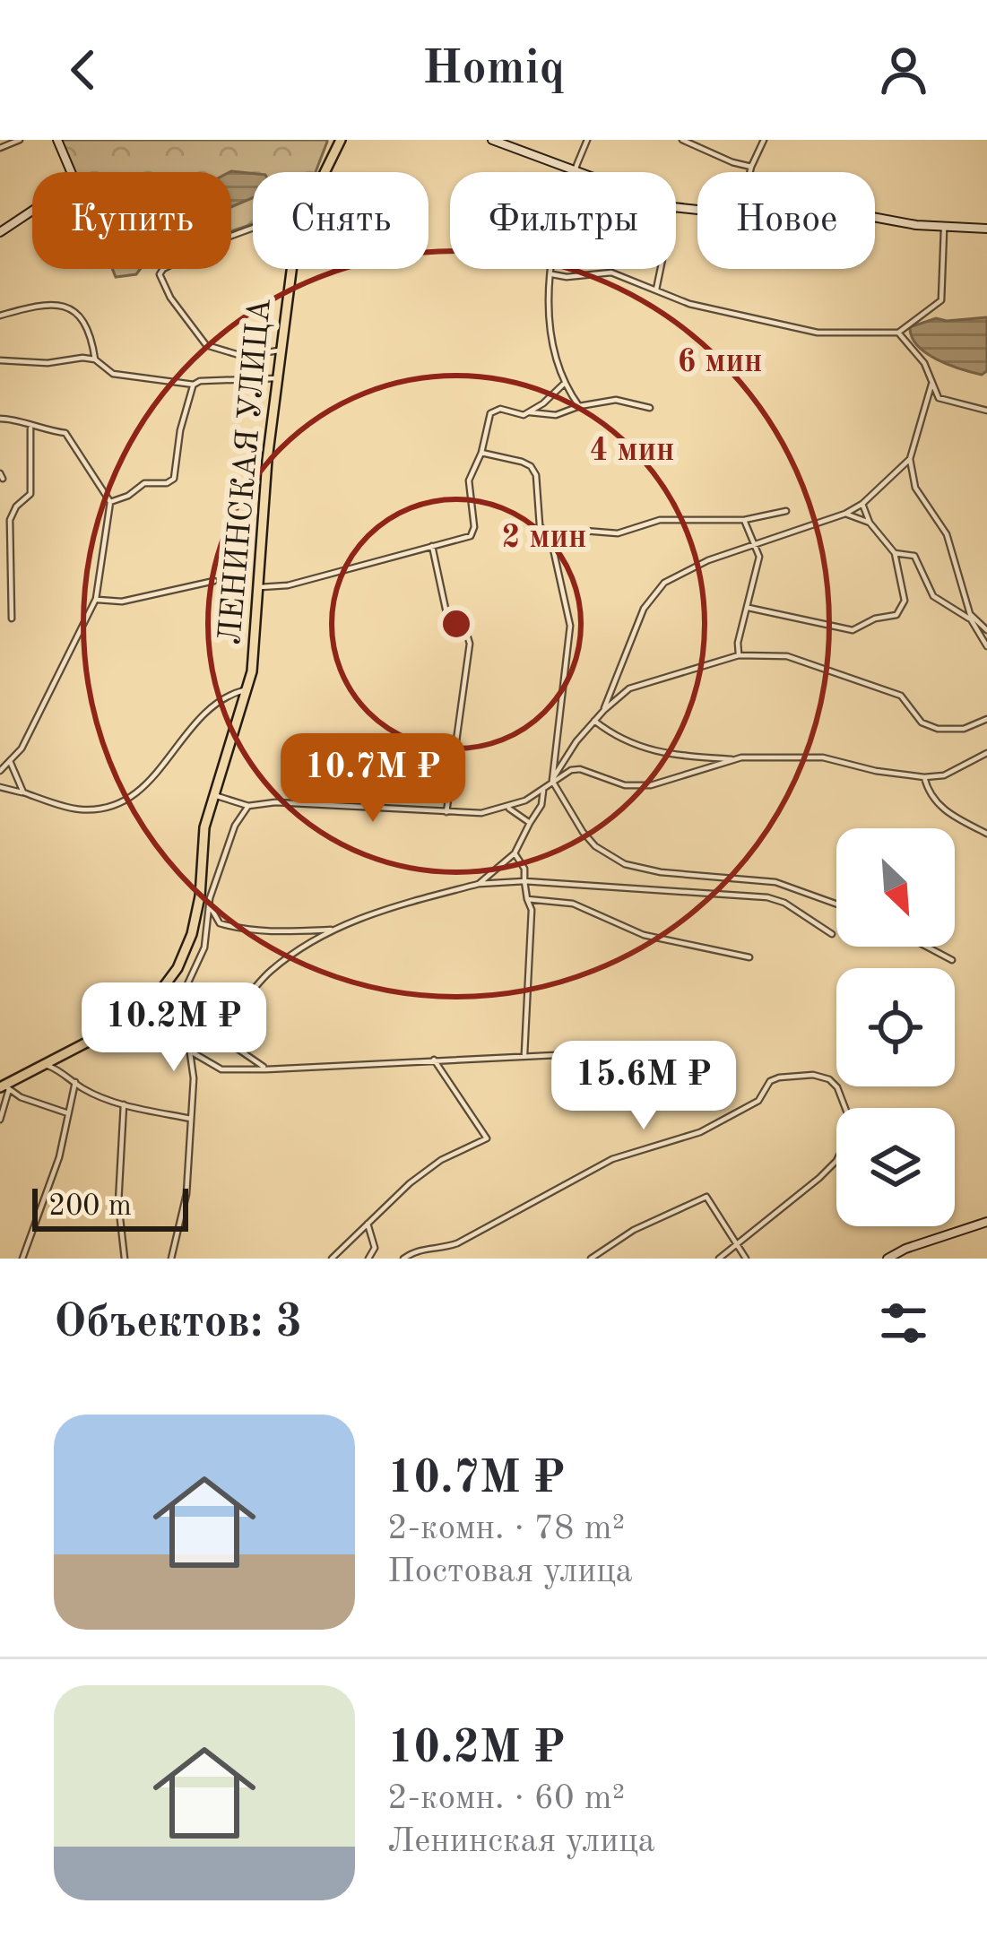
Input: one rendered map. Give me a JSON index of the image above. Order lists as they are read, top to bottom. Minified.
{"streets":{"main road":["ЛЕНИНСКАЯ УЛИЦА"]},"scale_bar":"200 m","north":"bottom right","page":{"header":"Homiq","chip":["Купить","Снять","Фильтры","Новое"],"price":["10.7M ₽","10.2M ₽","15.6M ₽"],"scale":"200 m","heading":"Объектов: 3","list":[{"name":"10.7M ₽","note":"2-комн. · 78 m² · Постовая улица"},{"name":"10.2M ₽","note":"2-комн. · 60 m² · Ленинская улица"}]},"rings":["6 мин","4 мин","2 мин"]}
